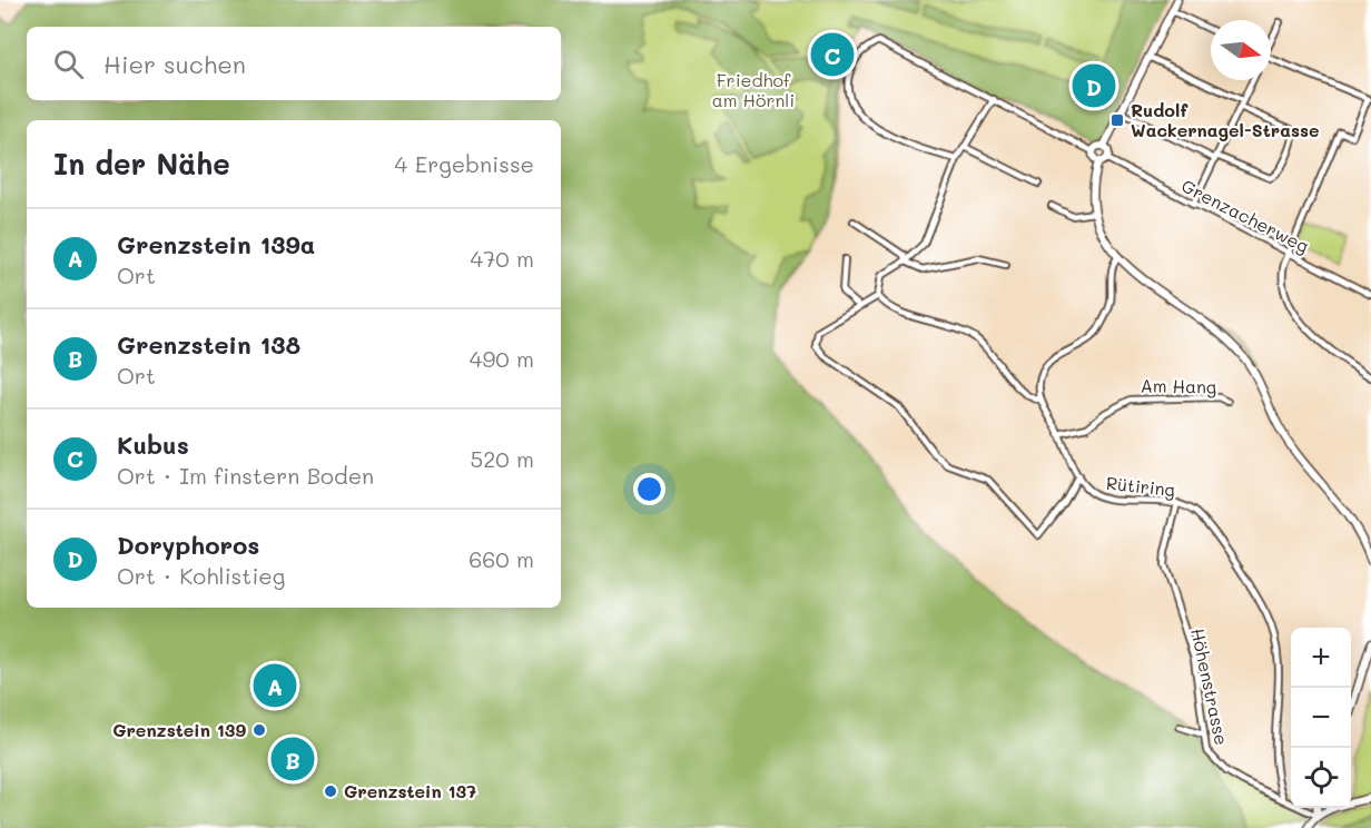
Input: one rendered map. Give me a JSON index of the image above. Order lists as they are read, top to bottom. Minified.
{"streets":{"street":["Grenzacherweg","Am Hang","Rütiring","Höhenstrasse"]},"crossings":[["Am Hang","Rütiring"],["Rütiring","Höhenstrasse"]],"parks":["Friedhof am Hörnli"],"places":{"transit":["Rudolf Wackernagel-Strasse"],"other":["Grenzstein 139","Grenzstein 137"]},"north":"right","page":{"search":"Hier suchen","pins":["C","D","A","B"],"heading":["In der Nähe","4 Ergebnisse"],"list":[{"mark":"A","name":"Grenzstein 139a","note":"Ort","value":"470 m"},{"mark":"B","name":"Grenzstein 138","note":"Ort","value":"490 m"},{"mark":"C","name":"Kubus","note":"Ort · Im finstern Boden","value":"520 m"},{"mark":"D","name":"Doryphoros","note":"Ort · Kohlistieg","value":"660 m"}],"map_buttons":["+","−"]}}
